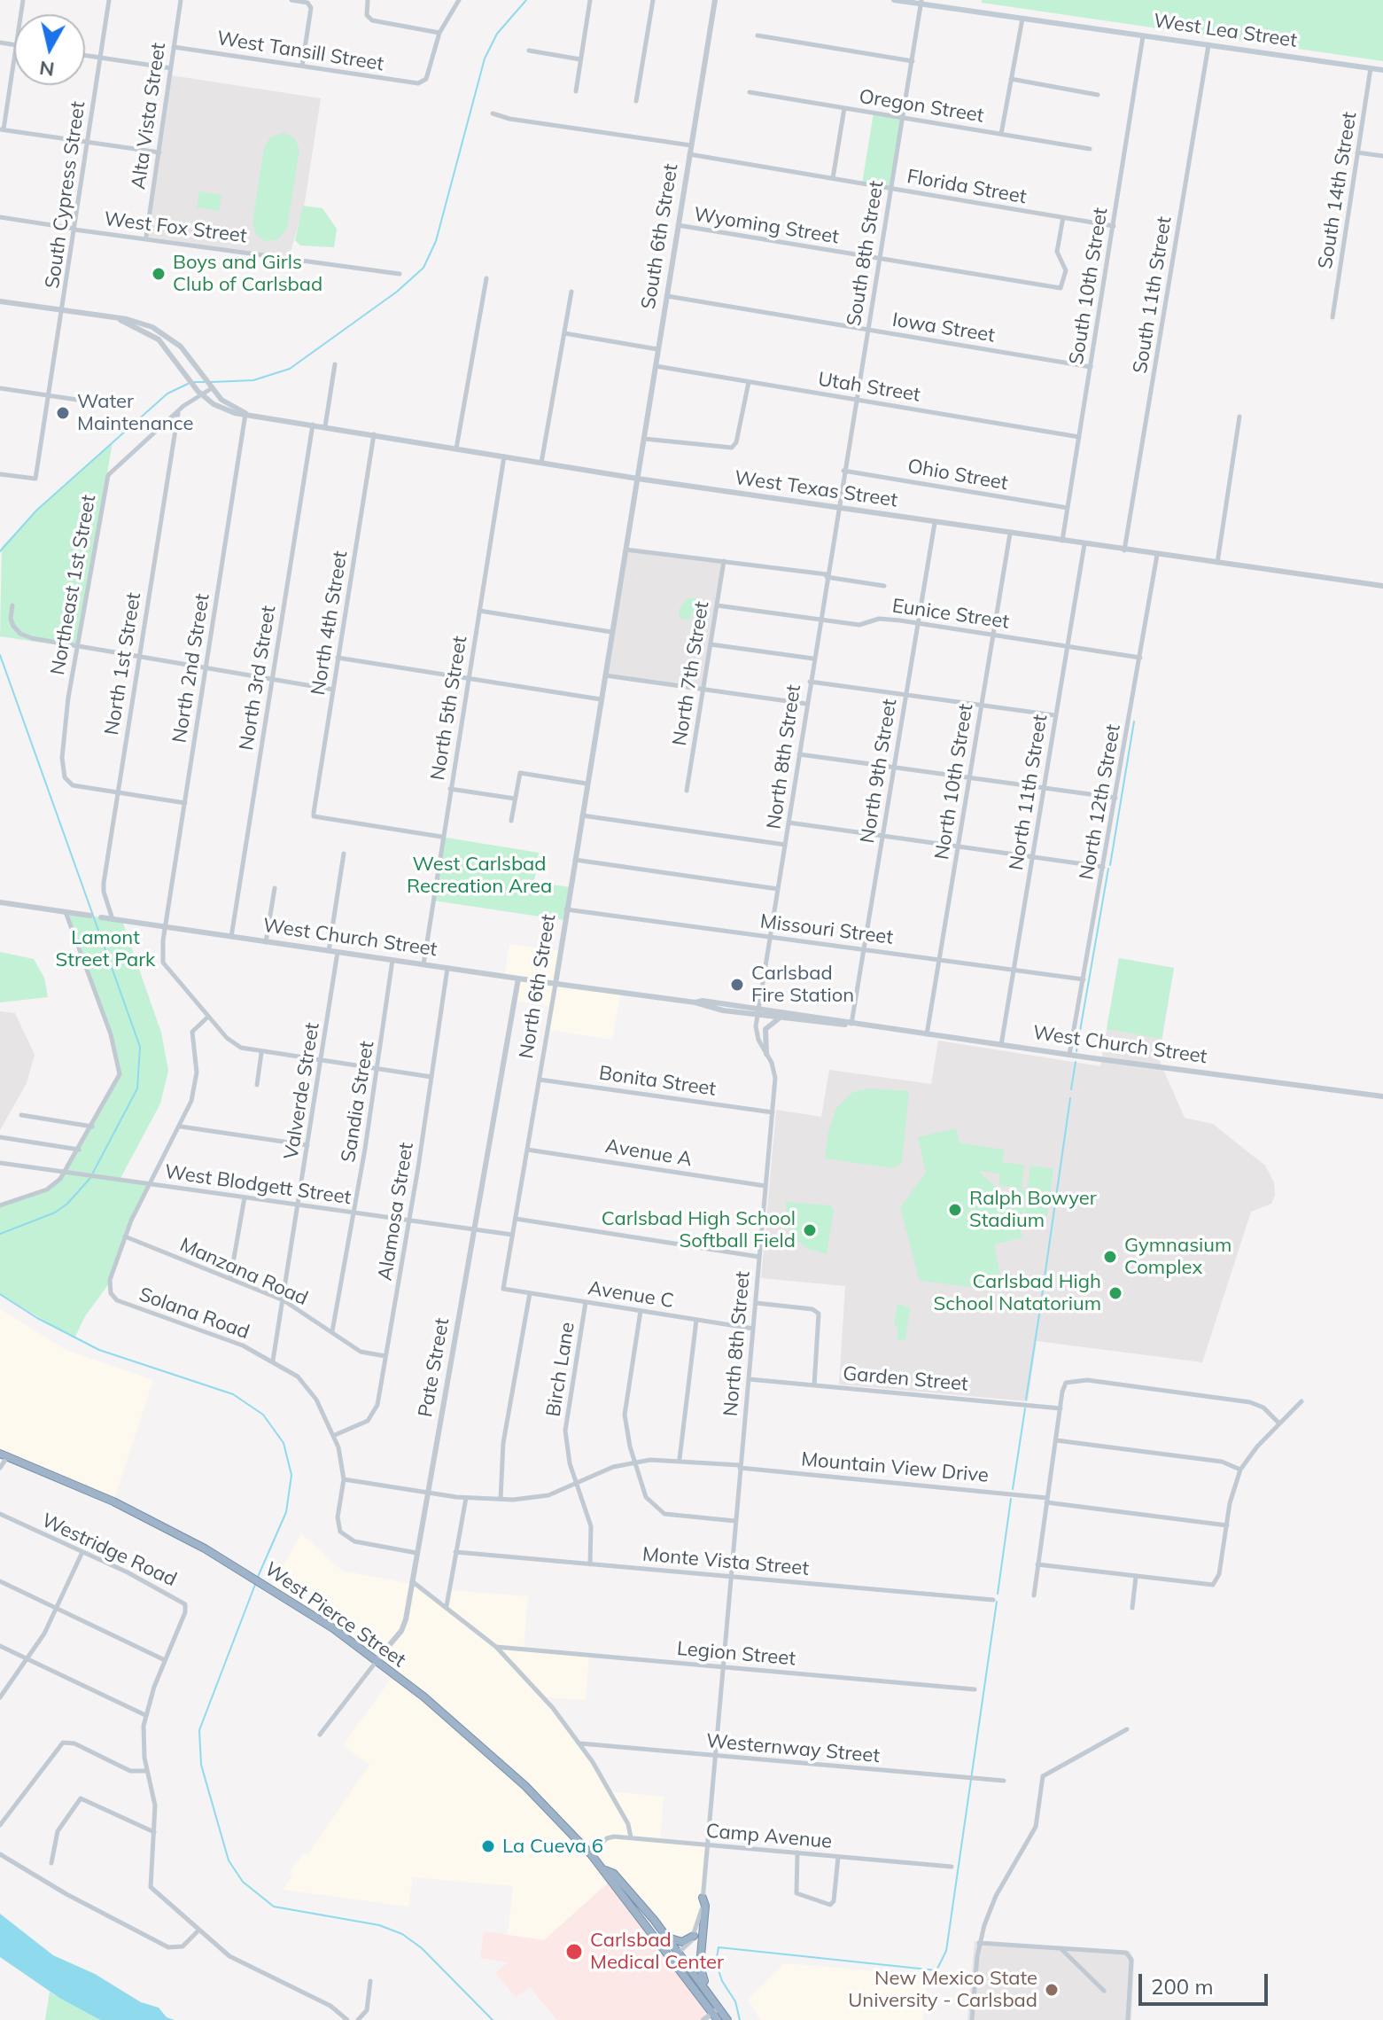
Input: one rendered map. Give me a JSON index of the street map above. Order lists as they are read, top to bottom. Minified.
{"streets":{"highway":["West Pierce Street"],"main road":["West Lea Street"],"street":["West Tansill Street","Oregon Street","Alta Vista Street","Florida Street","South 14th Street","South Cypress Street","Wyoming Street","West Fox Street","South 6th Street","South 8th Street","South 10th Street","South 11th Street","Iowa Street","Utah Street","Ohio Street","West Texas Street","Northeast 1st Street","Eunice Street","North 4th Street","North 1st Street","North 2nd Street","North 7th Street","North 3rd Street","North 5th Street","North 8th Street","North 9th Street","North 10th Street","North 11th Street","North 12th Street","Missouri Street","West Church Street","North 6th Street","Bonita Street","Valverde Street","Sandia Street","Avenue A","West Blodgett Street","Alamosa Street","Manzana Road","Avenue C","Solana Road","Pate Street","Birch Lane","Garden Street","Mountain View Drive","Westridge Road","Monte Vista Street","Legion Street","Westernway Street","Camp Avenue"]},"crossings":[["West Lea Street","South 14th Street"],["West Lea Street","South 8th Street"],["West Lea Street","South 10th Street"],["West Lea Street","South 11th Street"],["West Tansill Street","Alta Vista Street"],["Oregon Street","South 8th Street"],["Alta Vista Street","West Fox Street"],["Florida Street","Wyoming Street"],["Florida Street","South 6th Street"],["Florida Street","South 8th Street"],["Florida Street","South 10th Street"],["South Cypress Street","West Fox Street"],["Wyoming Street","South 6th Street"],["Wyoming Street","South 8th Street"],["South 6th Street","Iowa Street"],["South 6th Street","Utah Street"],["South 6th Street","West Texas Street"],["South 6th Street","North 6th Street"],["South 8th Street","Iowa Street"],["South 8th Street","Utah Street"],["South 8th Street","Ohio Street"],["South 8th Street","West Texas Street"],["South 8th Street","North 8th Street"],["South 10th Street","Iowa Street"],["South 10th Street","Utah Street"],["South 10th Street","Ohio Street"],["South 10th Street","West Texas Street"],["South 11th Street","West Texas Street"],["West Texas Street","Northeast 1st Street"],["West Texas Street","North 4th Street"],["West Texas Street","North 2nd Street"],["West Texas Street","North 3rd Street"],["West Texas Street","North 5th Street"],["West Texas Street","North 8th Street"],["West Texas Street","North 9th Street"],["West Texas Street","North 10th Street"],["West Texas Street","North 11th Street"],["West Texas Street","North 12th Street"],["West Texas Street","North 6th Street"],["Northeast 1st Street","North 1st Street"],["Northeast 1st Street","North 2nd Street"],["Eunice Street","North 7th Street"],["Eunice Street","North 8th Street"],["Eunice Street","North 9th Street"],["Eunice Street","North 10th Street"],["Eunice Street","North 11th Street"],["Eunice Street","North 12th Street"],["North 4th Street","North 5th Street"],["North 1st Street","West Church Street"],["North 2nd Street","West Church Street"],["North 3rd Street","West Church Street"],["North 5th Street","West Church Street"],["North 8th Street","Missouri Street"],["North 8th Street","West Church Street"],["North 8th Street","Bonita Street"],["North 8th Street","Avenue A"],["North 8th Street","Avenue C"],["North 8th Street","Garden Street"],["North 8th Street","Mountain View Drive"],["North 8th Street","Monte Vista Street"],["North 8th Street","West Pierce Street"],["North 8th Street","Legion Street"],["North 8th Street","Westernway Street"],["North 8th Street","Camp Avenue"],["North 9th Street","Missouri Street"],["North 9th Street","West Church Street"],["North 10th Street","Missouri Street"],["North 10th Street","West Church Street"],["North 11th Street","Missouri Street"],["North 11th Street","West Church Street"],["North 12th Street","Missouri Street"],["North 12th Street","West Church Street"],["Missouri Street","North 6th Street"],["West Church Street","North 6th Street"],["West Church Street","Valverde Street"],["West Church Street","Sandia Street"],["West Church Street","Alamosa Street"],["West Church Street","Pate Street"],["North 6th Street","Bonita Street"],["North 6th Street","Avenue A"],["North 6th Street","West Blodgett Street"],["North 6th Street","Avenue C"],["Valverde Street","West Blodgett Street"],["Valverde Street","Manzana Road"],["Valverde Street","Solana Road"],["Sandia Street","West Blodgett Street"],["Sandia Street","Manzana Road"],["West Blodgett Street","Alamosa Street"],["West Blodgett Street","Solana Road"],["West Blodgett Street","Pate Street"],["Alamosa Street","Manzana Road"],["Alamosa Street","Solana Road"],["Manzana Road","Solana Road"],["Avenue C","Birch Lane"],["Solana Road","Pate Street"],["Pate Street","West Pierce Street"],["Birch Lane","Mountain View Drive"],["Birch Lane","Monte Vista Street"],["West Pierce Street","Camp Avenue"]],"parks":["West Carlsbad Recreation Area","Lamont Street Park"],"places":["Boys and Girls Club of Carlsbad","Water Maintenance","Carlsbad Fire Station","Ralph Bowyer Stadium","Carlsbad High School Softball Field","Gymnasium Complex","Carlsbad High School Natatorium","La Cueva 6","Carlsbad Medical Center","New Mexico State University - Carlsbad"],"scale_bar":"200 m","north":"bottom"}
